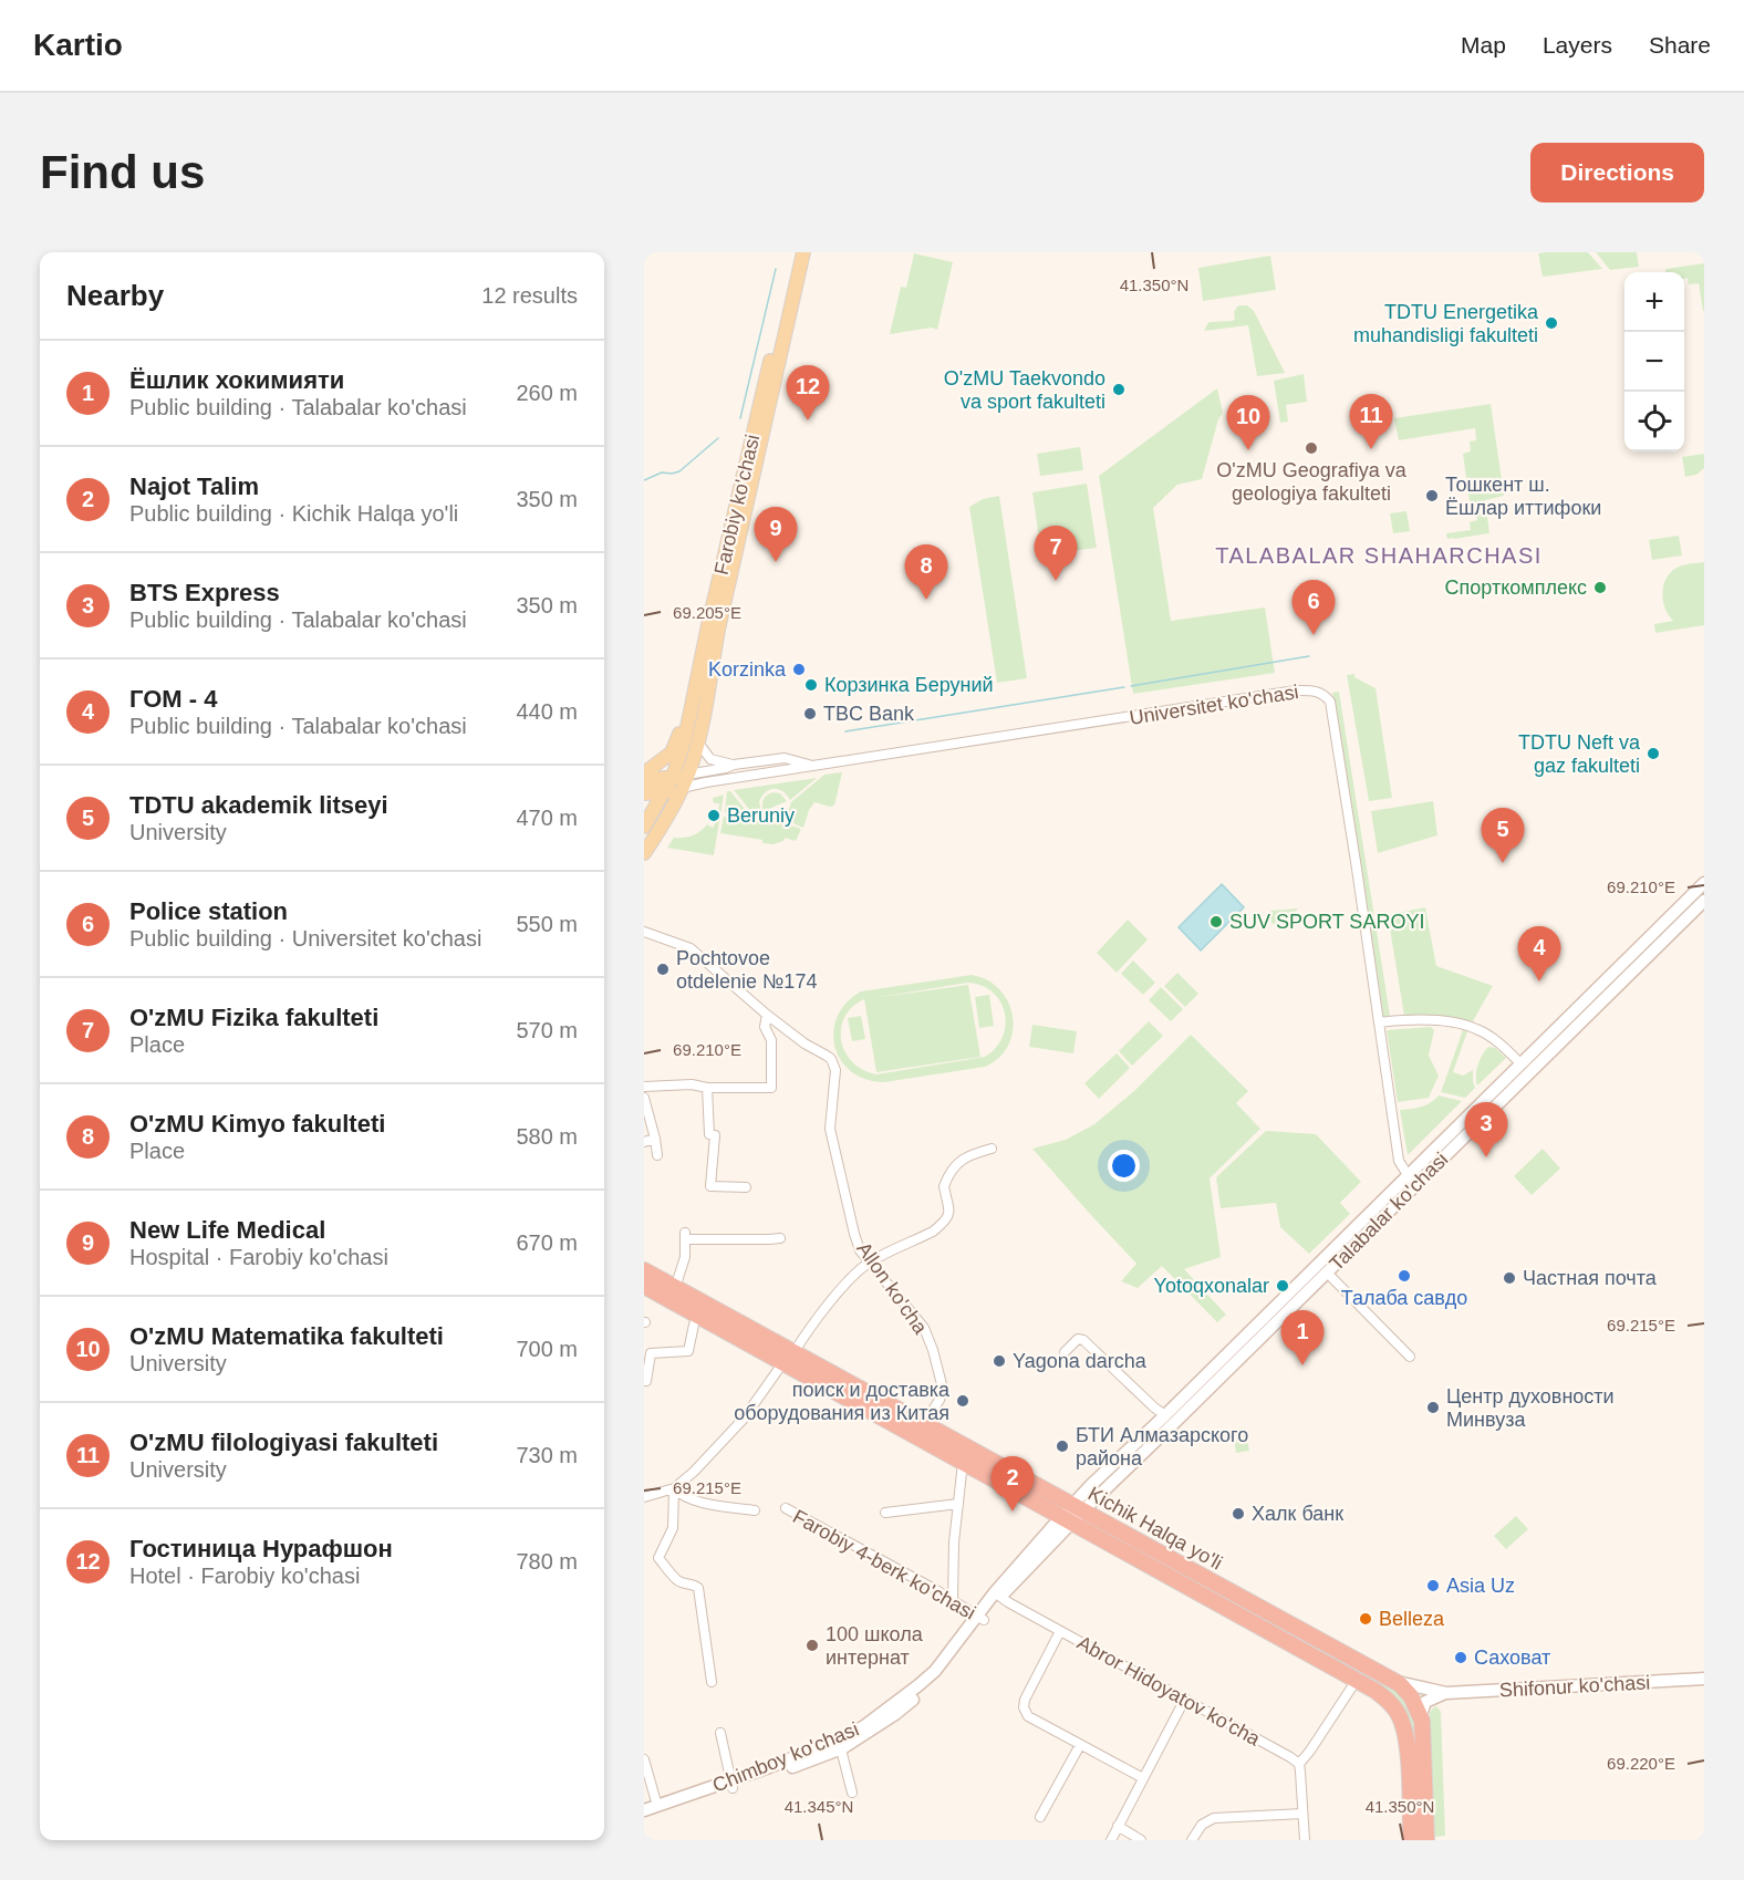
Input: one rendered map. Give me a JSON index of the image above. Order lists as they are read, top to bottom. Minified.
{"streets":{"highway":["Kichik Halqa yo'li"],"main road":["Farobiy ko'chasi","Talabalar ko'chasi","Shifonur ko'chasi","Chimboy ko'chasi"],"street":["Universitet ko'chasi","Allon ko'cha","Farobiy 4-berk ko'chasi","Abror Hidoyatov ko'cha"]},"crossings":[["Farobiy ko'chasi","Universitet ko'chasi"],["Universitet ko'chasi","Talabalar ko'chasi"],["Talabalar ko'chasi","Kichik Halqa yo'li"],["Talabalar ko'chasi","Chimboy ko'chasi"],["Allon ko'cha","Kichik Halqa yo'li"],["Kichik Halqa yo'li","Shifonur ko'chasi"],["Kichik Halqa yo'li","Chimboy ko'chasi"],["Farobiy 4-berk ko'chasi","Chimboy ko'chasi"],["Abror Hidoyatov ko'cha","Chimboy ko'chasi"]],"districts":["TALABALAR SHAHARCHASI"],"places":["TDTU Energetika muhandisligi fakulteti","O'zMU Taekvondo va sport fakulteti","O'zMU Geografiya va geologiya fakulteti","Тошкент ш. Ёшлар иттифоки","Спорткомплекс","Korzinka","Корзинка Беруний","TBC Bank","TDTU Neft va gaz fakulteti","Beruniy","SUV SPORT SAROYI","Pochtovoe otdelenie №174","Талаба савдо","Частная почта","Yotoqxonalar","Yagona darcha","поиск и доставка оборудования из Китая","Центр духовности Минвуза","БТИ Алмазарского района","Халк банк","Asia Uz","Belleza","100 школа интернат","Саховат"],"page":{"header":"Kartio","nav":["Map","Layers","Share"],"buttons":"Directions","title":"Find us","heading":["Nearby","12 results"],"map_buttons":["+","−"],"list":[{"mark":"1","name":"Ёшлик хокимияти","note":"Public building · Talabalar ko'chasi","value":"260 m"},{"mark":"2","name":"Najot Talim","note":"Public building · Kichik Halqa yo'li","value":"350 m"},{"mark":"3","name":"BTS Express","note":"Public building · Talabalar ko'chasi","value":"350 m"},{"mark":"4","name":"ГОМ - 4","note":"Public building · Talabalar ko'chasi","value":"440 m"},{"mark":"5","name":"TDTU akademik litseyi","note":"University","value":"470 m"},{"mark":"6","name":"Police station","note":"Public building · Universitet ko'chasi","value":"550 m"},{"mark":"7","name":"O'zMU Fizika fakulteti","note":"Place","value":"570 m"},{"mark":"8","name":"O'zMU Kimyo fakulteti","note":"Place","value":"580 m"},{"mark":"9","name":"New Life Medical","note":"Hospital · Farobiy ko'chasi","value":"670 m"},{"mark":"10","name":"O'zMU Matematika fakulteti","note":"University","value":"700 m"},{"mark":"11","name":"O'zMU filologiyasi fakulteti","note":"University","value":"730 m"},{"mark":"12","name":"Гостиница Нурафшон","note":"Hotel · Farobiy ko'chasi","value":"780 m"}],"pins":["12","11","10","9","7","8","6","5","4","3","1","2"]},"coordinates":["41.350°N","69.205°E","69.210°E","69.215°E","69.220°E","41.345°N"]}
